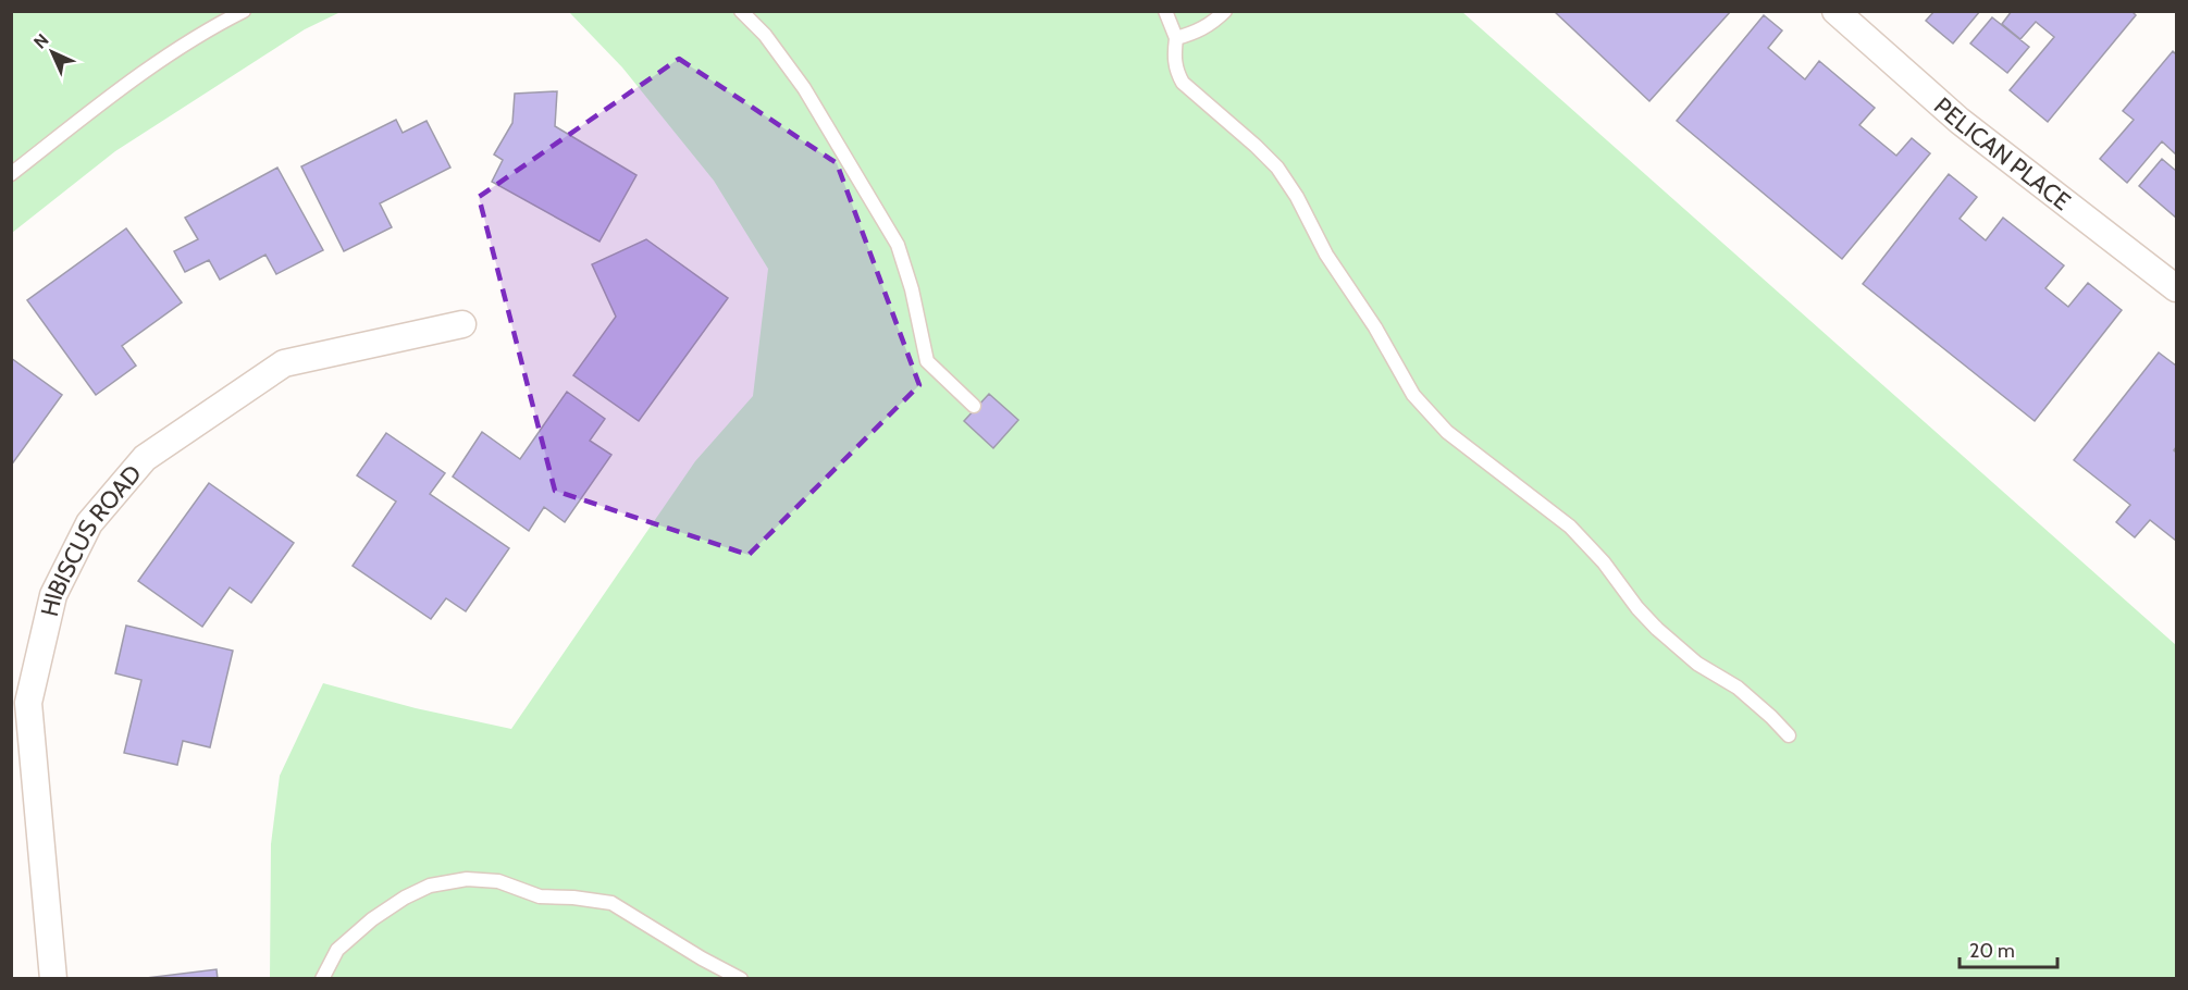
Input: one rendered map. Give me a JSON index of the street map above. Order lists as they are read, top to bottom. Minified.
{"streets":{"street":["PELICAN PLACE","HIBISCUS ROAD"]},"scale_bar":"20 m","north":"top left"}
